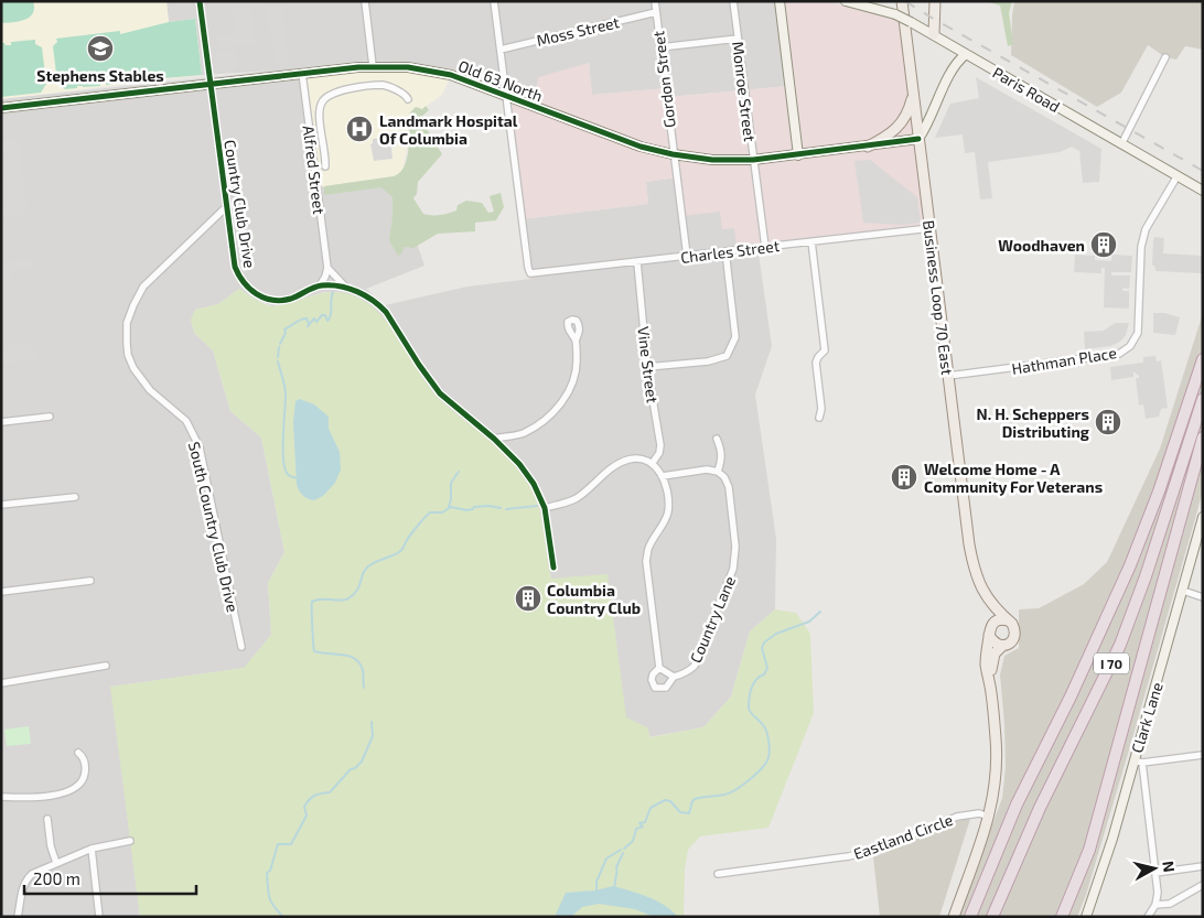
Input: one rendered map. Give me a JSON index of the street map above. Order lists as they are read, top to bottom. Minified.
{"streets":{"highway":["I 70"],"main road":["Old 63 North","Paris Road","Business Loop 70 East","Clark Lane"],"street":["Moss Street","Gordon Street","Monroe Street","Alfred Street","Country Club Drive","Charles Street","Hathman Place","Vine Street","South Country Club Drive","Country Lane","Eastland Circle"]},"crossings":[["Moss Street","Gordon Street"],["Gordon Street","Old 63 North"],["Gordon Street","Charles Street"],["Old 63 North","Monroe Street"],["Old 63 North","Alfred Street"],["Old 63 North","Country Club Drive"],["Old 63 North","Charles Street"],["Old 63 North","Business Loop 70 East"],["Paris Road","Hathman Place"],["Monroe Street","Charles Street"],["Country Club Drive","South Country Club Drive"],["Charles Street","Business Loop 70 East"],["Charles Street","Vine Street"],["Business Loop 70 East","Hathman Place"]],"places":{"school or university":["Stephens Stables"],"hospital":["Landmark Hospital Of Columbia"],"building":["Woodhaven","N. H. Scheppers Distributing","Welcome Home - A Community For Veterans","Columbia Country Club"]},"scale_bar":"200 m","north":"right"}
